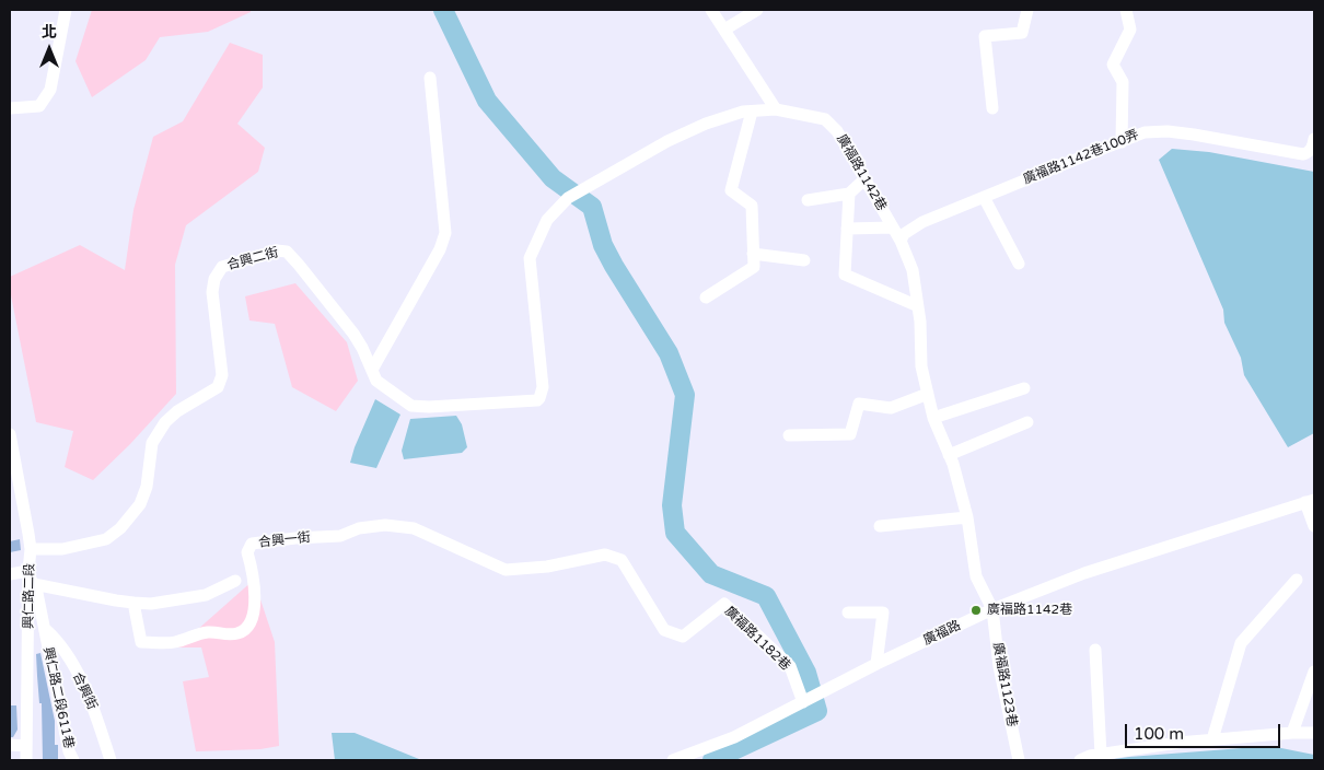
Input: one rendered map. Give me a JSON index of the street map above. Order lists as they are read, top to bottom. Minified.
{"streets":{"street":["廣福路1142巷100弄","廣福路1142巷","合興二街","合興一街","興仁路二段","廣福路","廣福路1182巷","廣福路1123巷","合興街","興仁路二段611巷"]},"crossings":[["廣福路1142巷100弄","廣福路1142巷"],["廣福路1142巷","合興二街"],["廣福路1142巷","廣福路"],["廣福路1142巷","廣福路1123巷"],["合興二街","興仁路二段"],["合興一街","廣福路1182巷"],["興仁路二段","興仁路二段611巷"],["廣福路","廣福路1182巷"],["廣福路","廣福路1123巷"],["合興街","興仁路二段611巷"]],"places":["廣福路1142巷"],"scale_bar":"100 m","north":"top"}
